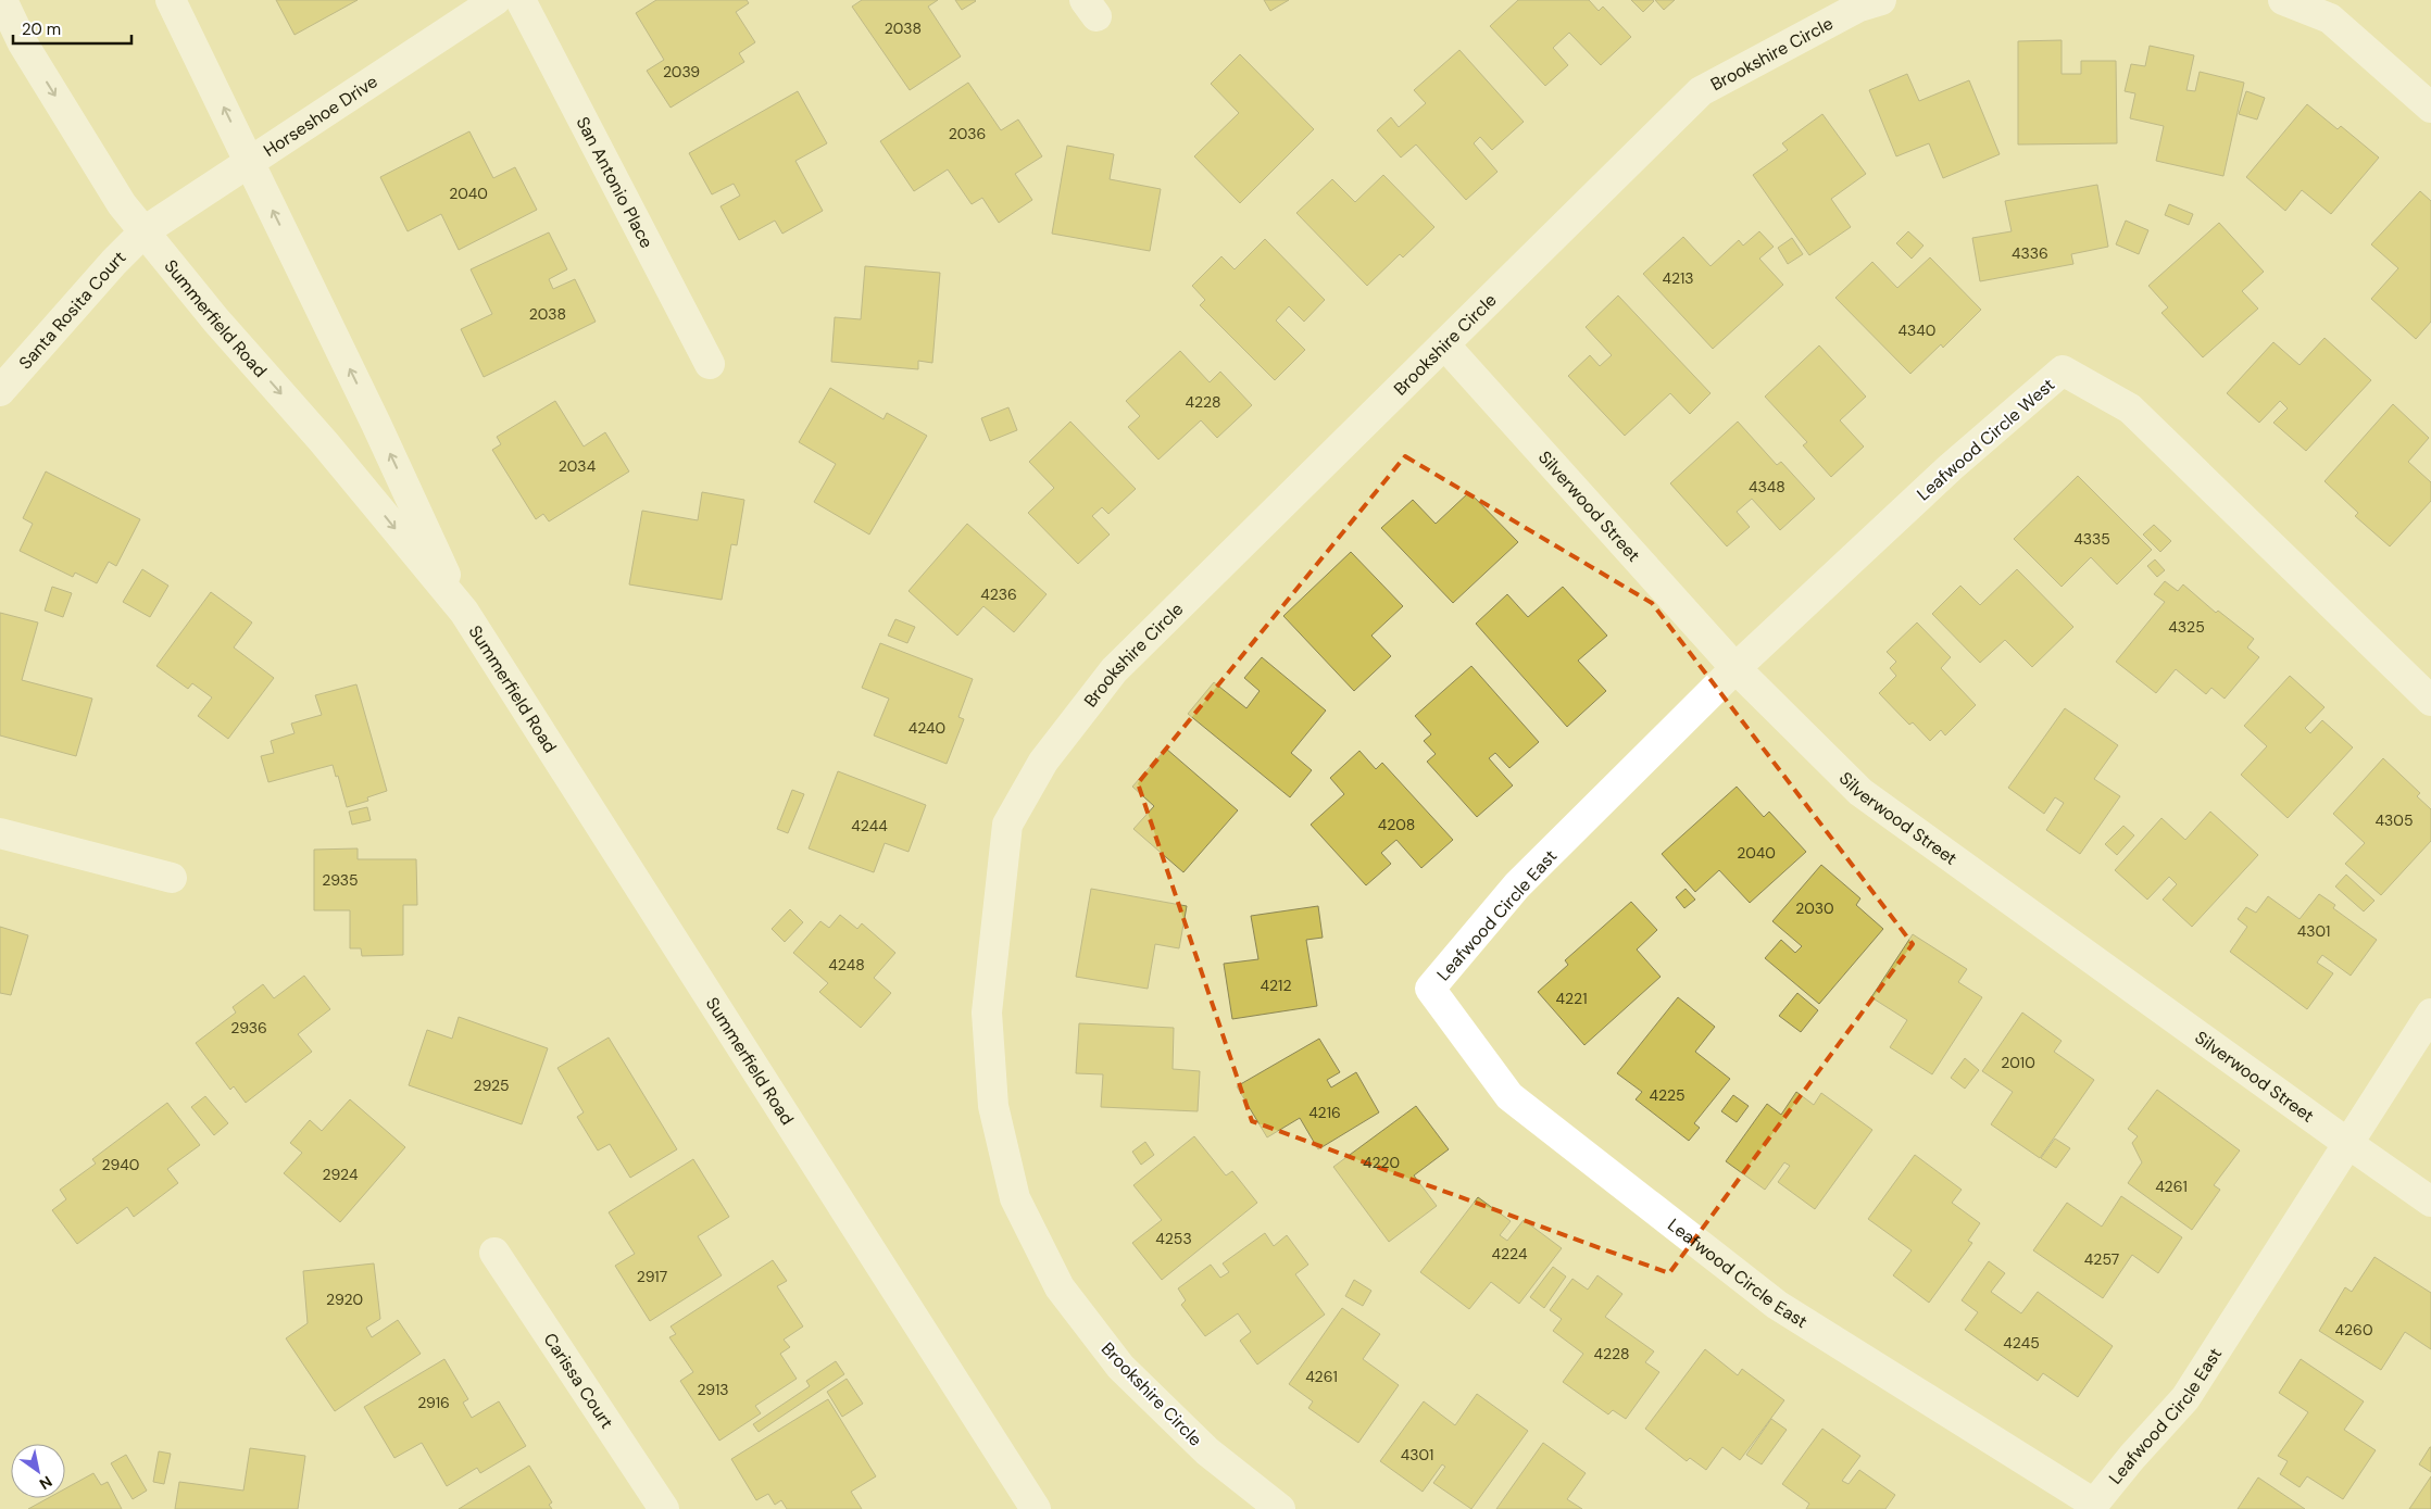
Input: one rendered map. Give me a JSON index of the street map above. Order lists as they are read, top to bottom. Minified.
{"streets":{"street":["Brookshire Circle","Horseshoe Drive","San Antonio Place","Santa Rosita Court","Summerfield Road","Leafwood Circle West","Silverwood Street","Leafwood Circle East","Carissa Court"]},"crossings":[["Brookshire Circle","Silverwood Street"],["Horseshoe Drive","Santa Rosita Court"],["Horseshoe Drive","Summerfield Road"],["Santa Rosita Court","Summerfield Road"],["Leafwood Circle West","Silverwood Street"],["Leafwood Circle West","Leafwood Circle East"],["Silverwood Street","Leafwood Circle East"]],"house_numbers":["2038","2039","2036","2040","4336","4213","2038","4340","4228","2034","4348","4335","4236","4325","4240","4305","4208","4244","2040","2935","2030","4301","4248","4212","4221","2936","2010","2925","4225","4216","4220","2940","2924","4261","4253","4224","4257","2917","2920","4260","4245","4228","4261","2913","2916","4301"],"scale_bar":"20 m","north":"bottom right"}
